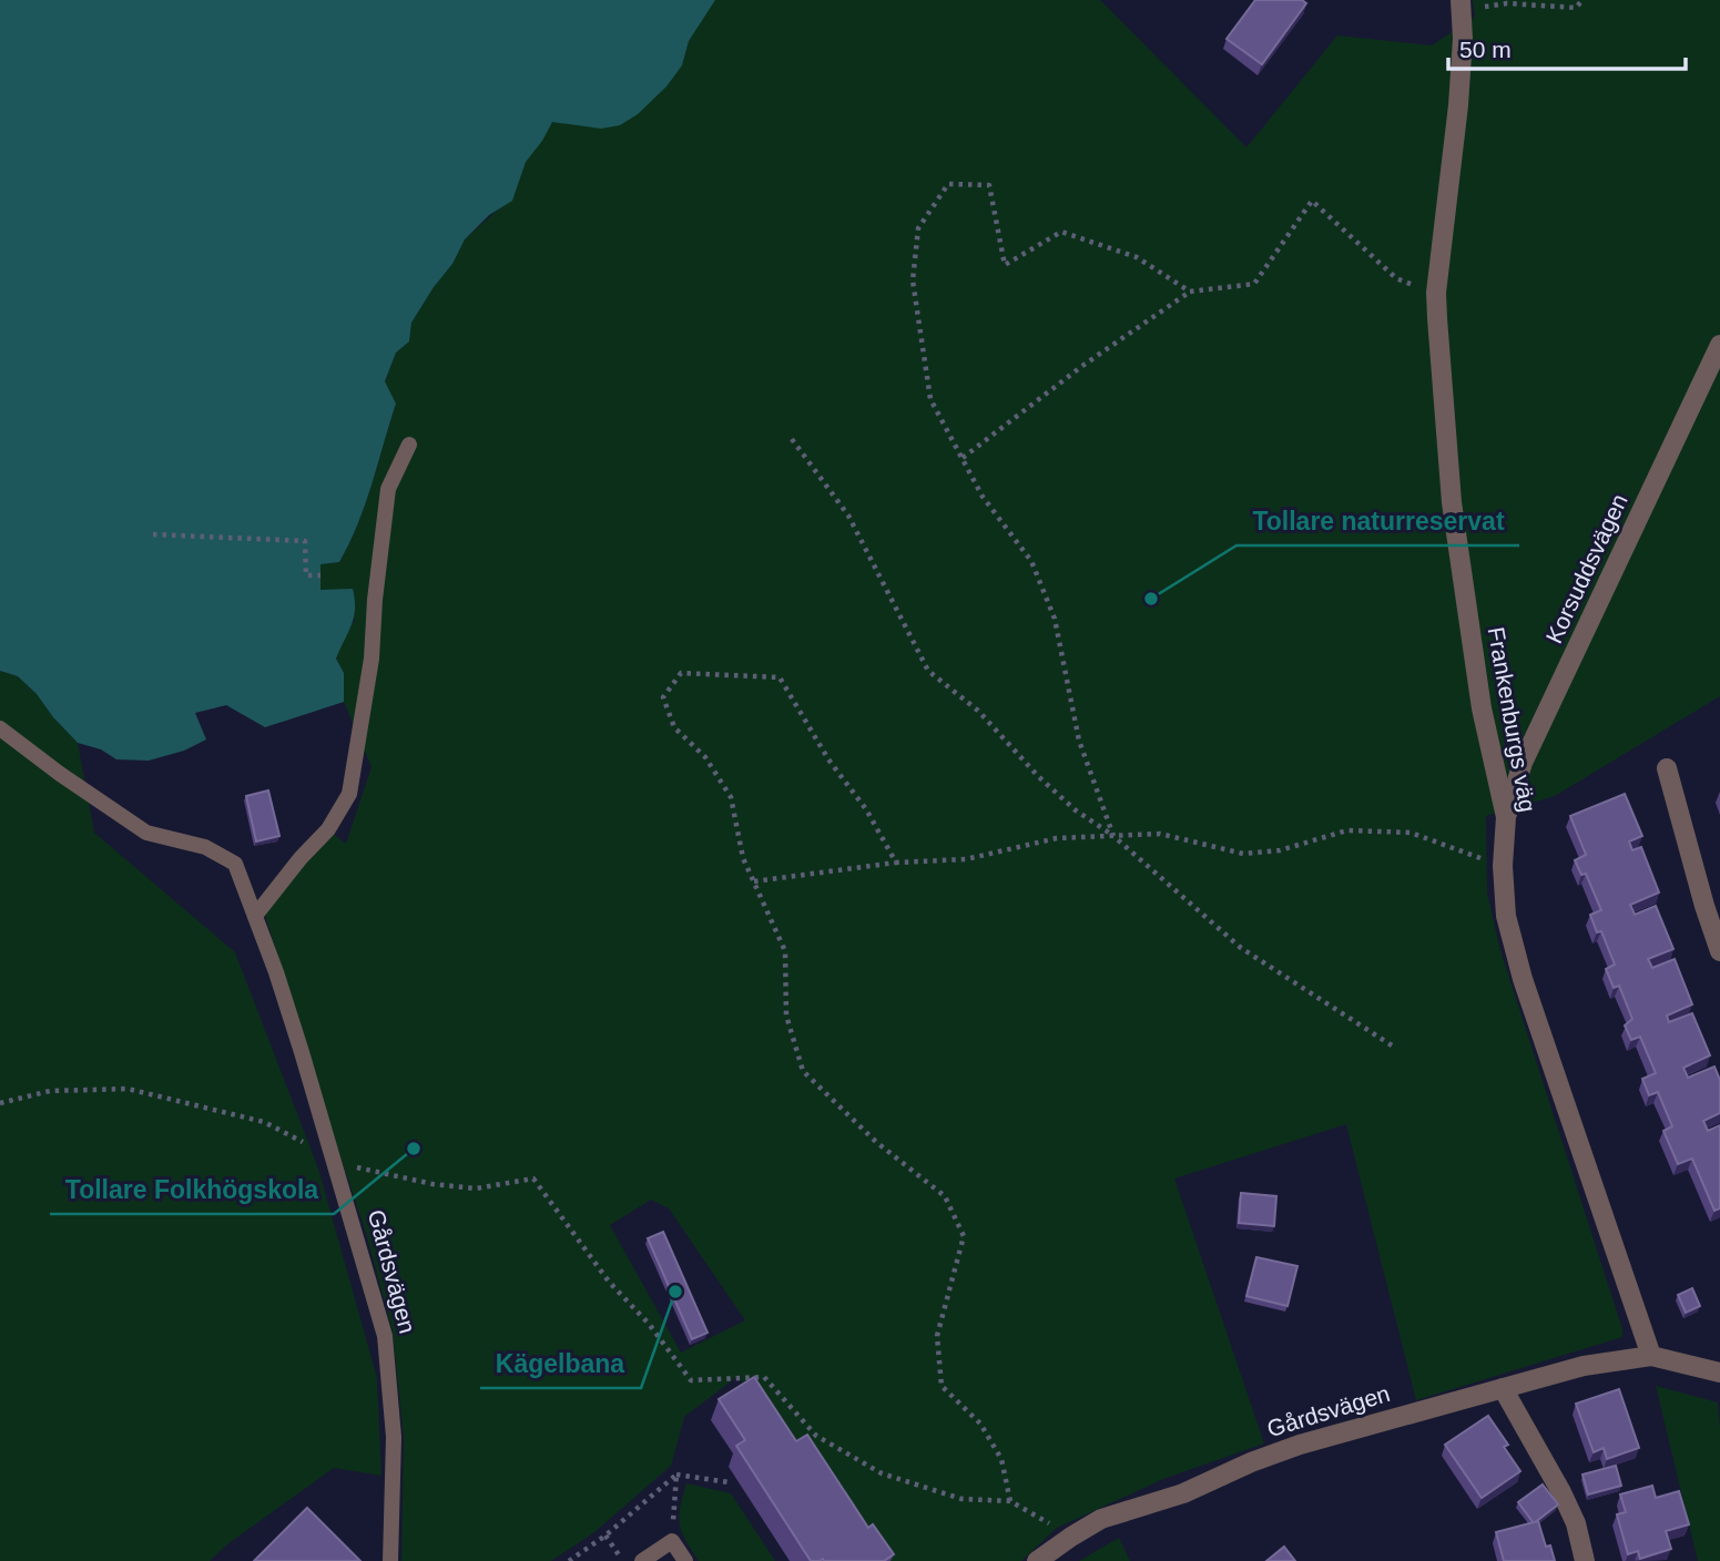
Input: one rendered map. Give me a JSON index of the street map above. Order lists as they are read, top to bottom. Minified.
{"streets":{"street":["Korsuddsvägen","Frankenburgs väg","Gårdsvägen"]},"crossings":[["Korsuddsvägen","Frankenburgs väg"],["Frankenburgs väg","Gårdsvägen"]],"places":["Tollare naturreservat","Tollare Folkhögskola","Kägelbana"],"scale_bar":"50 m"}
